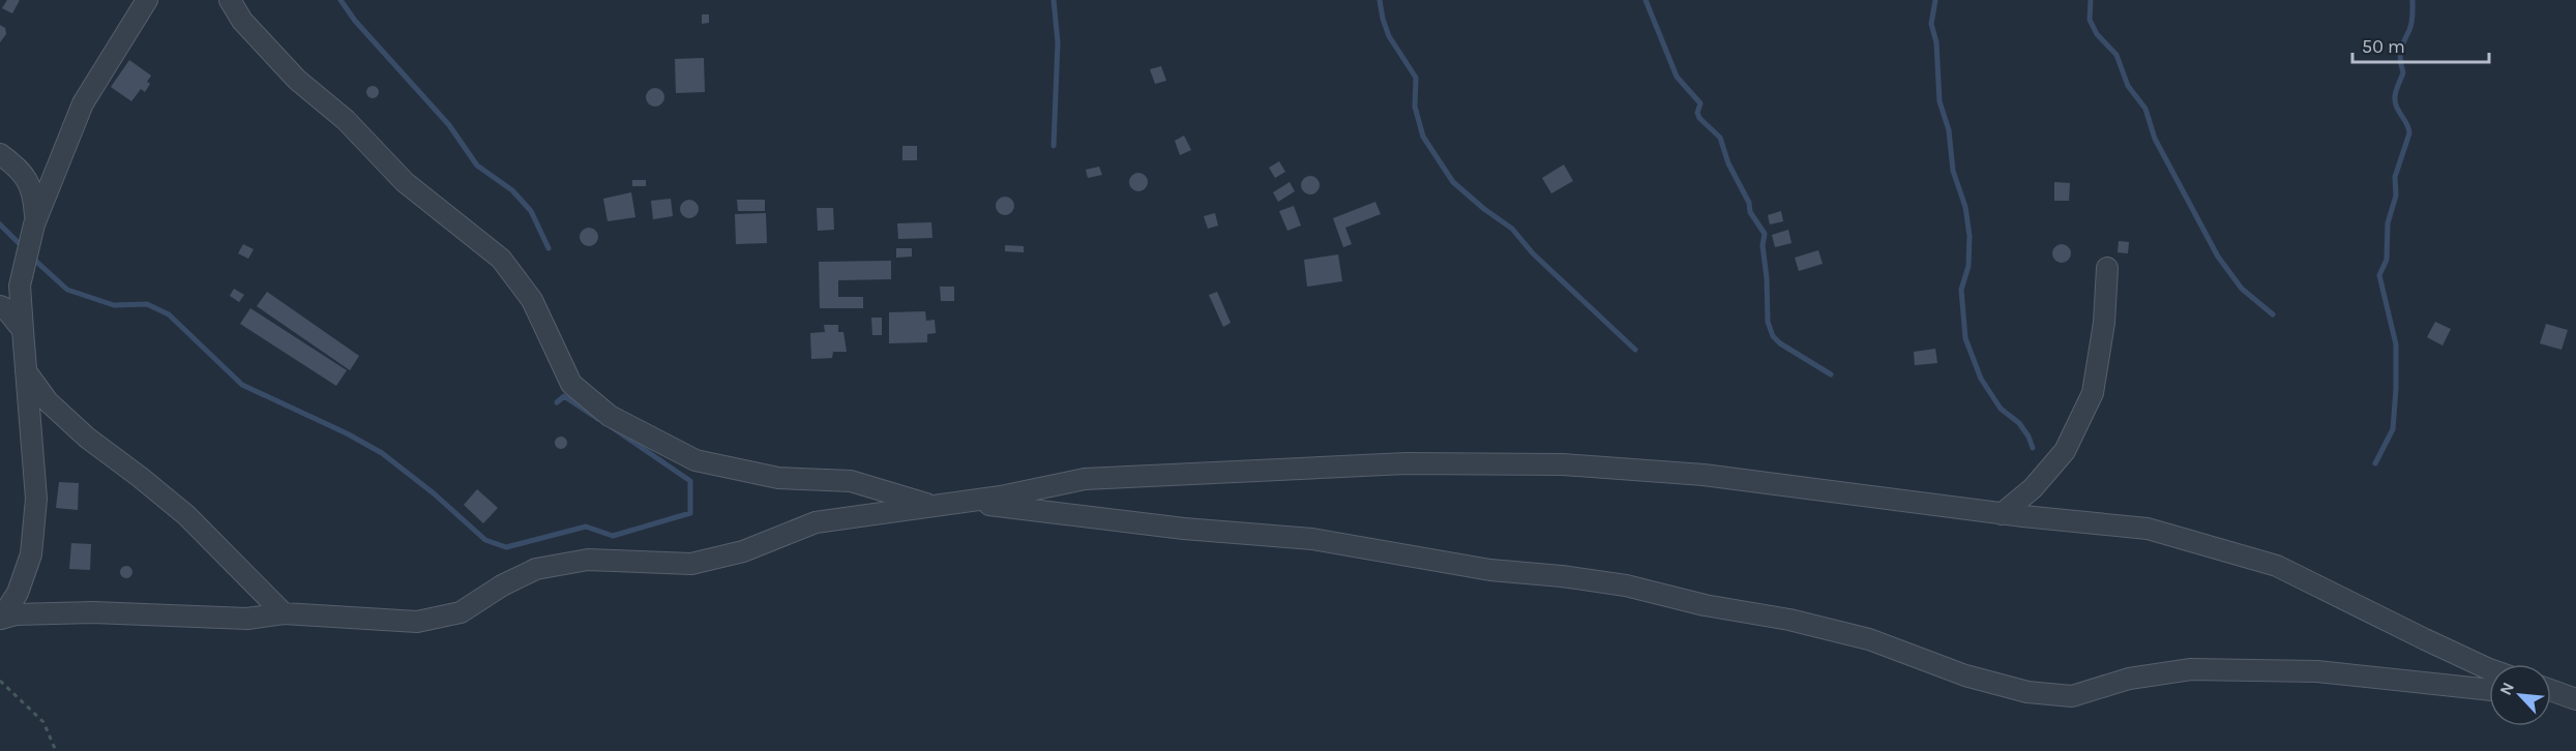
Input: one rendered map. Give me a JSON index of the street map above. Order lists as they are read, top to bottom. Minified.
{"scale_bar":"50 m","north":"top left"}
